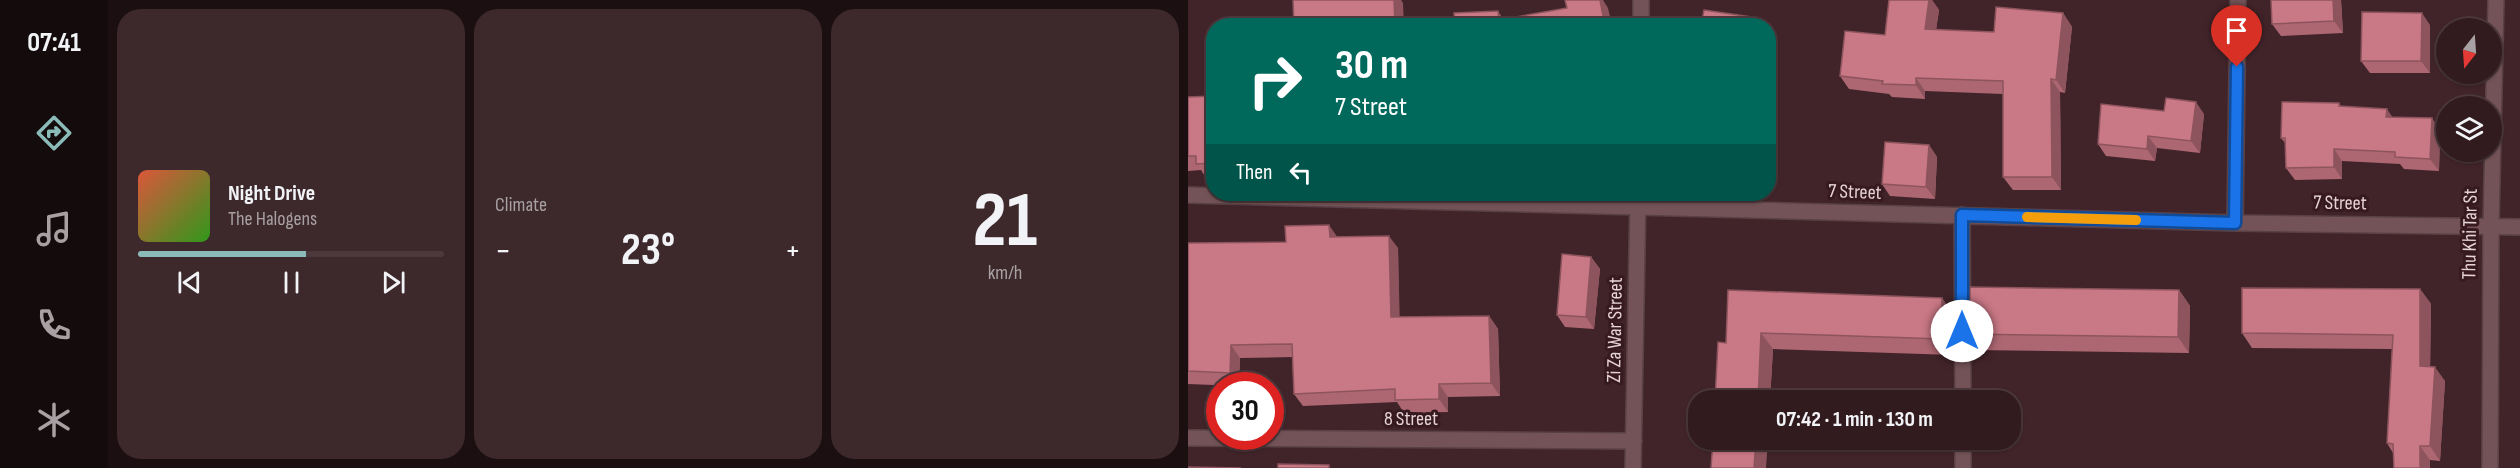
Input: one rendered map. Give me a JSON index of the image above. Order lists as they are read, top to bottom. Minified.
{"streets":{"street":["7 Street","Thu Khi Tar St","Zi Za War Street","8 Street"]},"crossings":[["7 Street","Thu Khi Tar St"],["Zi Za War Street","8 Street"]],"north":"bottom","page":{"tabs":"07:41","tile":["Climate",["21","km/h"]],"turn":["30 m","7 Street"],"then":"Then","song":["Night Drive","The Halogens"],"heat":["−","23°","+"],"limit":"30","trip":"07:42 · 1 min · 130 m"}}
